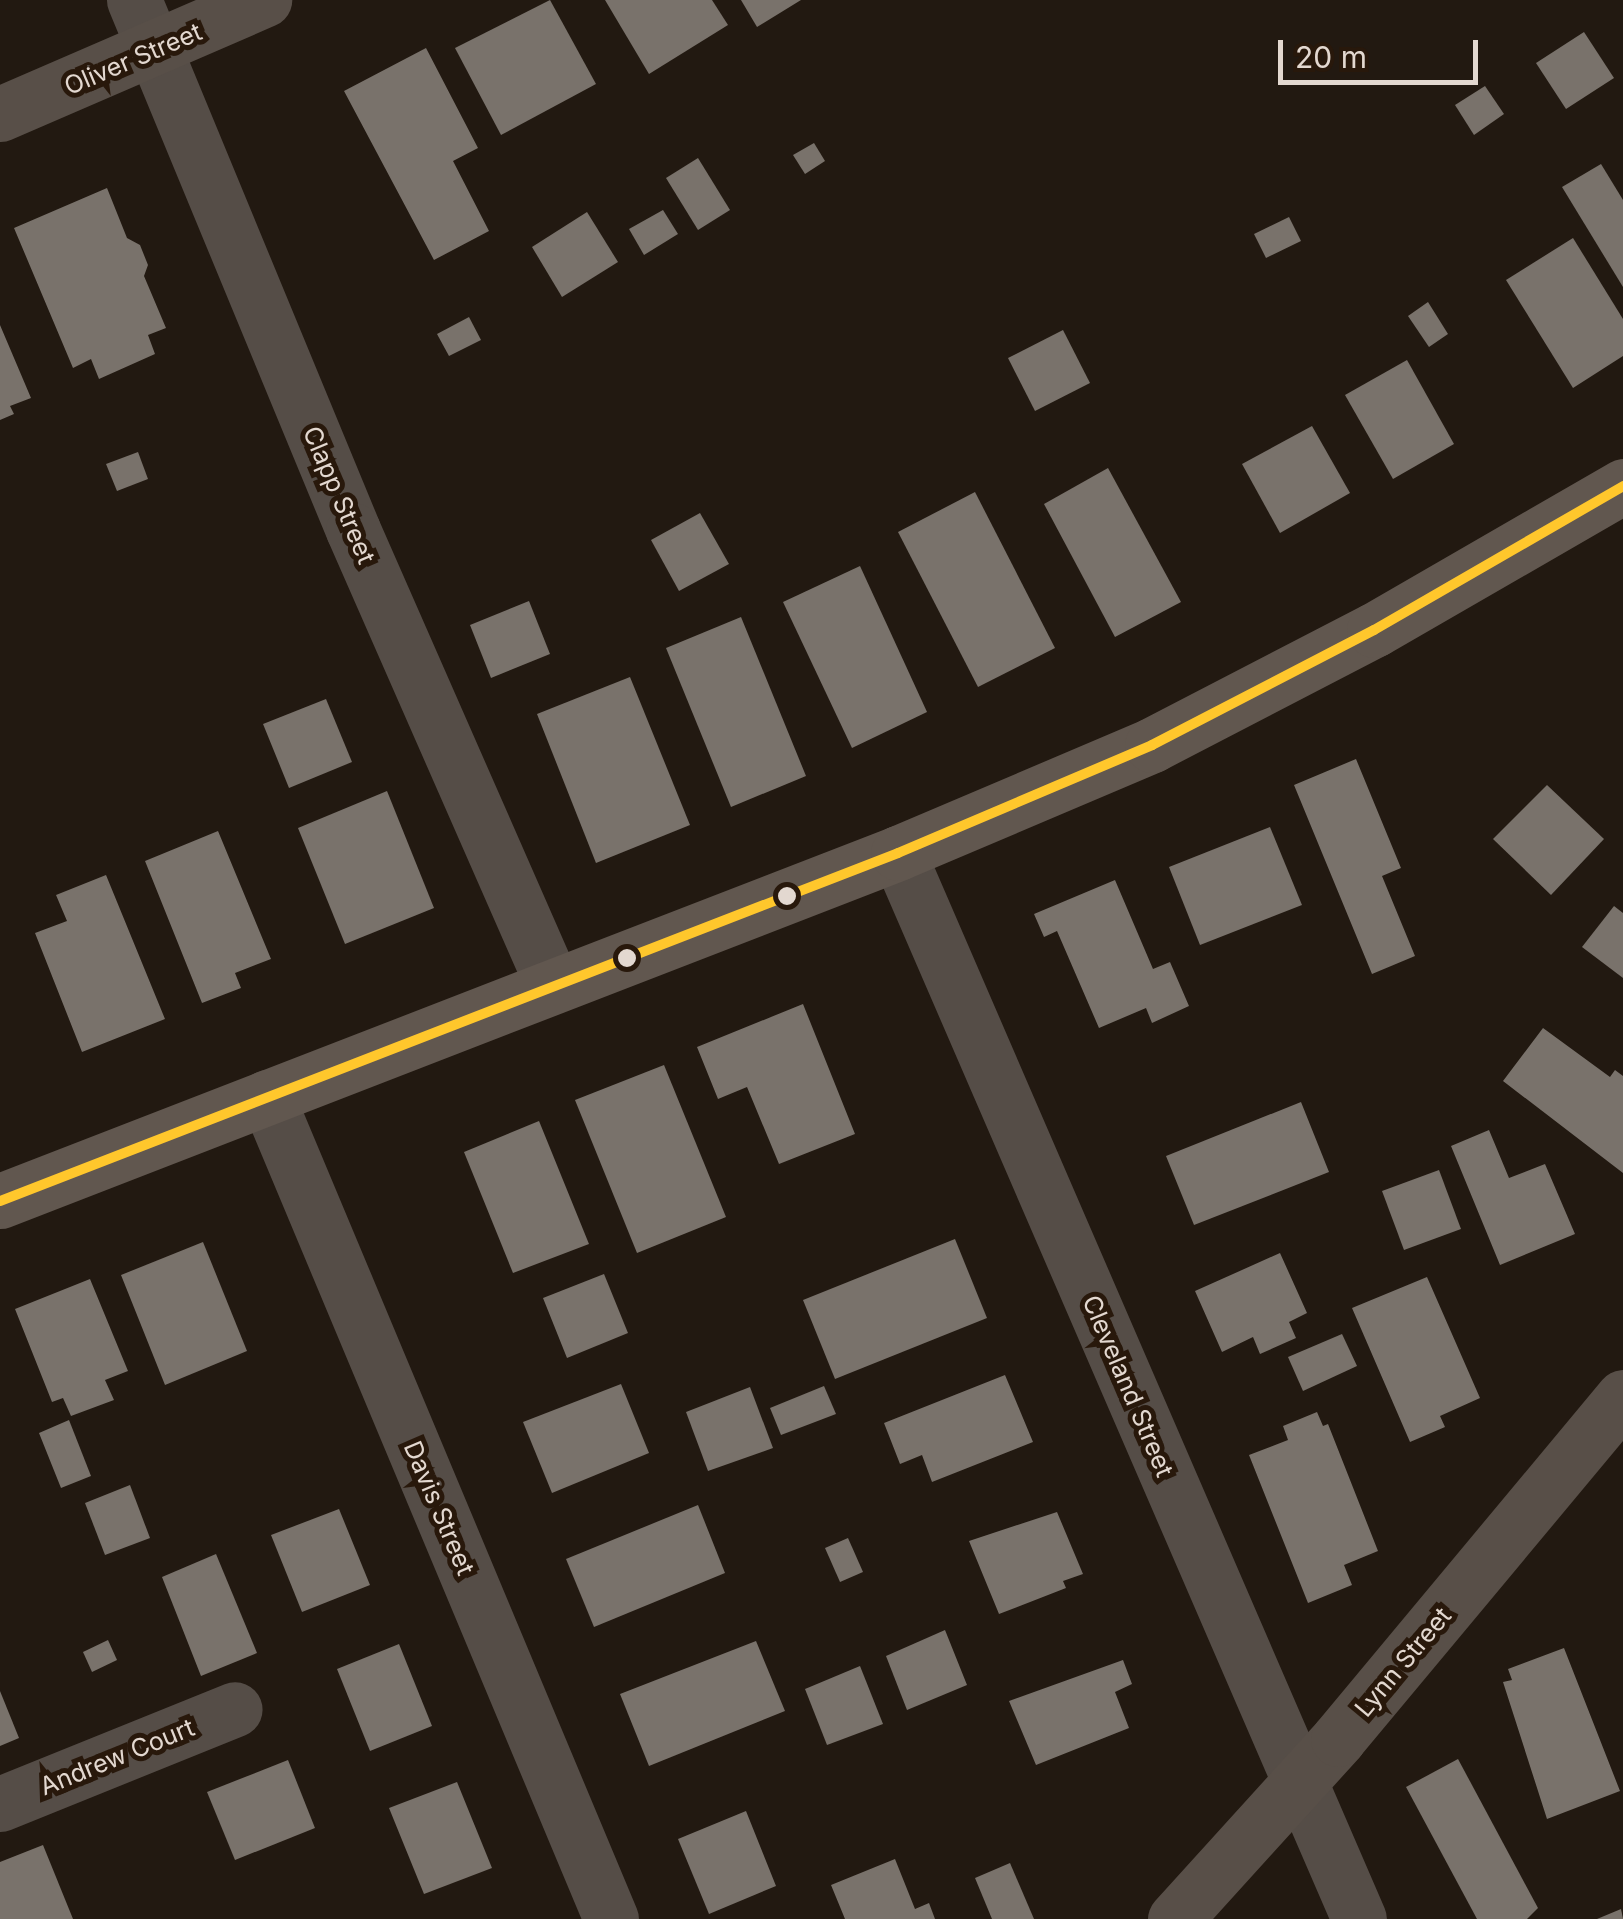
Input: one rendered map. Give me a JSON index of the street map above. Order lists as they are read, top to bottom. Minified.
{"streets":{"main road":["Oliver Street","Lynn Street"],"street":["Clapp Street","Cleveland Street","Davis Street","Andrew Court"]},"crossings":[["Oliver Street","Clapp Street"],["Cleveland Street","Lynn Street"]],"scale_bar":"20 m"}
